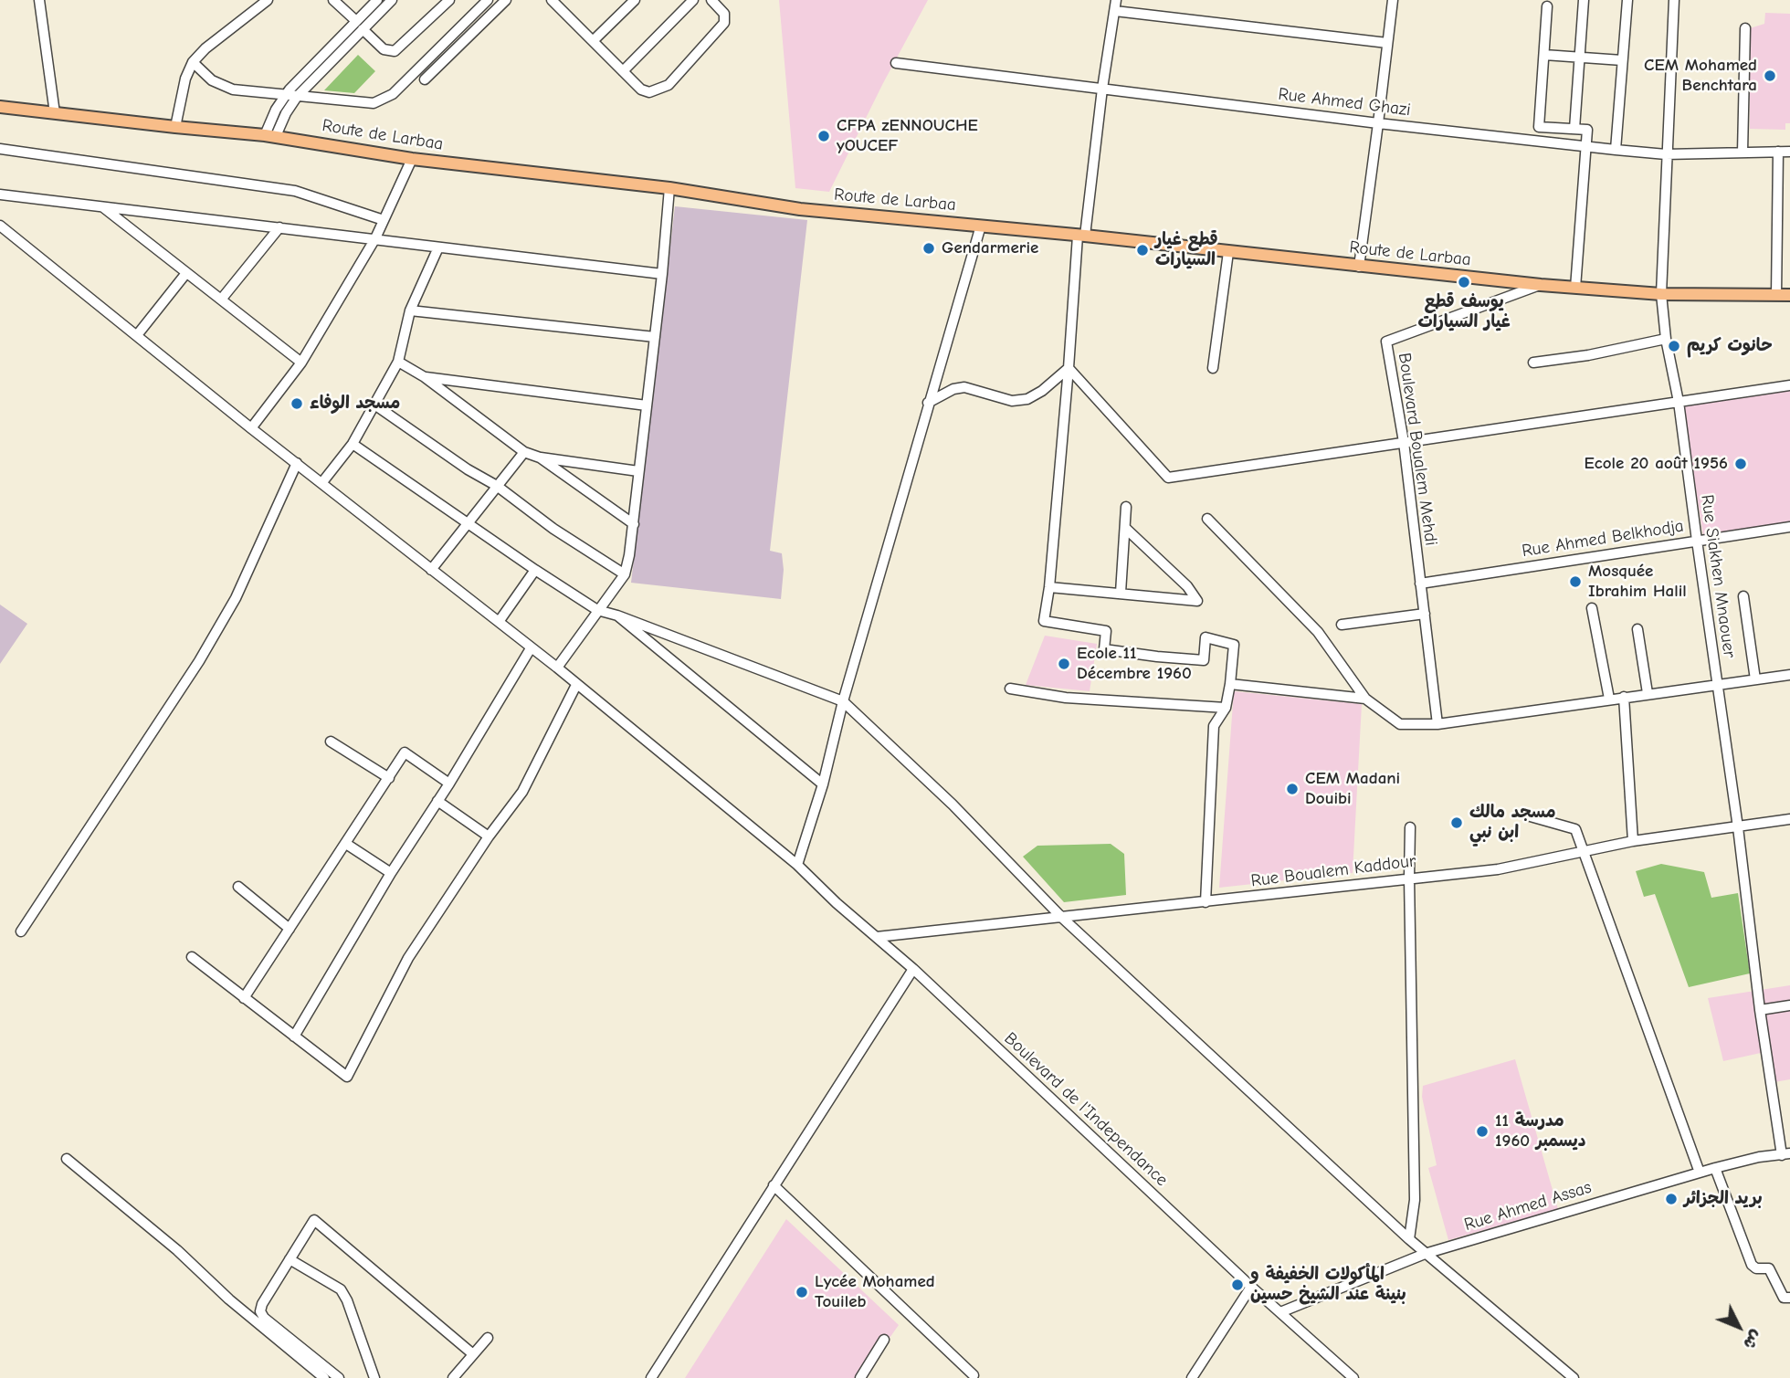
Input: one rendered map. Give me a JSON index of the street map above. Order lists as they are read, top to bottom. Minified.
{"streets":{"main road":["Route de Larbaa"],"street":["Rue Ahmed Ghazi","Boulevard Boualem Mehdi","Rue Ahmed Belkhodja","Rue Siakhen Mnaouer","Rue Boualem Kaddour","Boulevard de l'Independance","Rue Ahmed Assas"]},"crossings":[["Rue Ahmed Ghazi","Rue Siakhen Mnaouer"],["Route de Larbaa","Boulevard Boualem Mehdi"],["Route de Larbaa","Rue Siakhen Mnaouer"],["Boulevard Boualem Mehdi","Rue Ahmed Belkhodja"],["Rue Ahmed Belkhodja","Rue Siakhen Mnaouer"],["Rue Siakhen Mnaouer","Rue Boualem Kaddour"],["Rue Siakhen Mnaouer","Rue Ahmed Assas"],["Rue Boualem Kaddour","Boulevard de l'Independance"],["Boulevard de l'Independance","Rue Ahmed Assas"]],"places":["CEM Mohamed Benchtara","CFPA zENNOUCHE yOUCEF","Gendarmerie","قطع غيار السيارات","يوسف قطع غيار السيارات","حانوت كريم","مسجد الوفاء","Ecole 20 août 1956","Mosquée Ibrahim Halil","Ecole 11 Décembre 1960","CEM Madani Douibi","مسجد مالك ابن نبي","مدرسة 11 ديسمبر 1960","بريد الجزائر","المأكولات الخفيفة و بنينة عند الشيخ حسين","Lycée Mohamed Touileb"],"north":"bottom right"}
